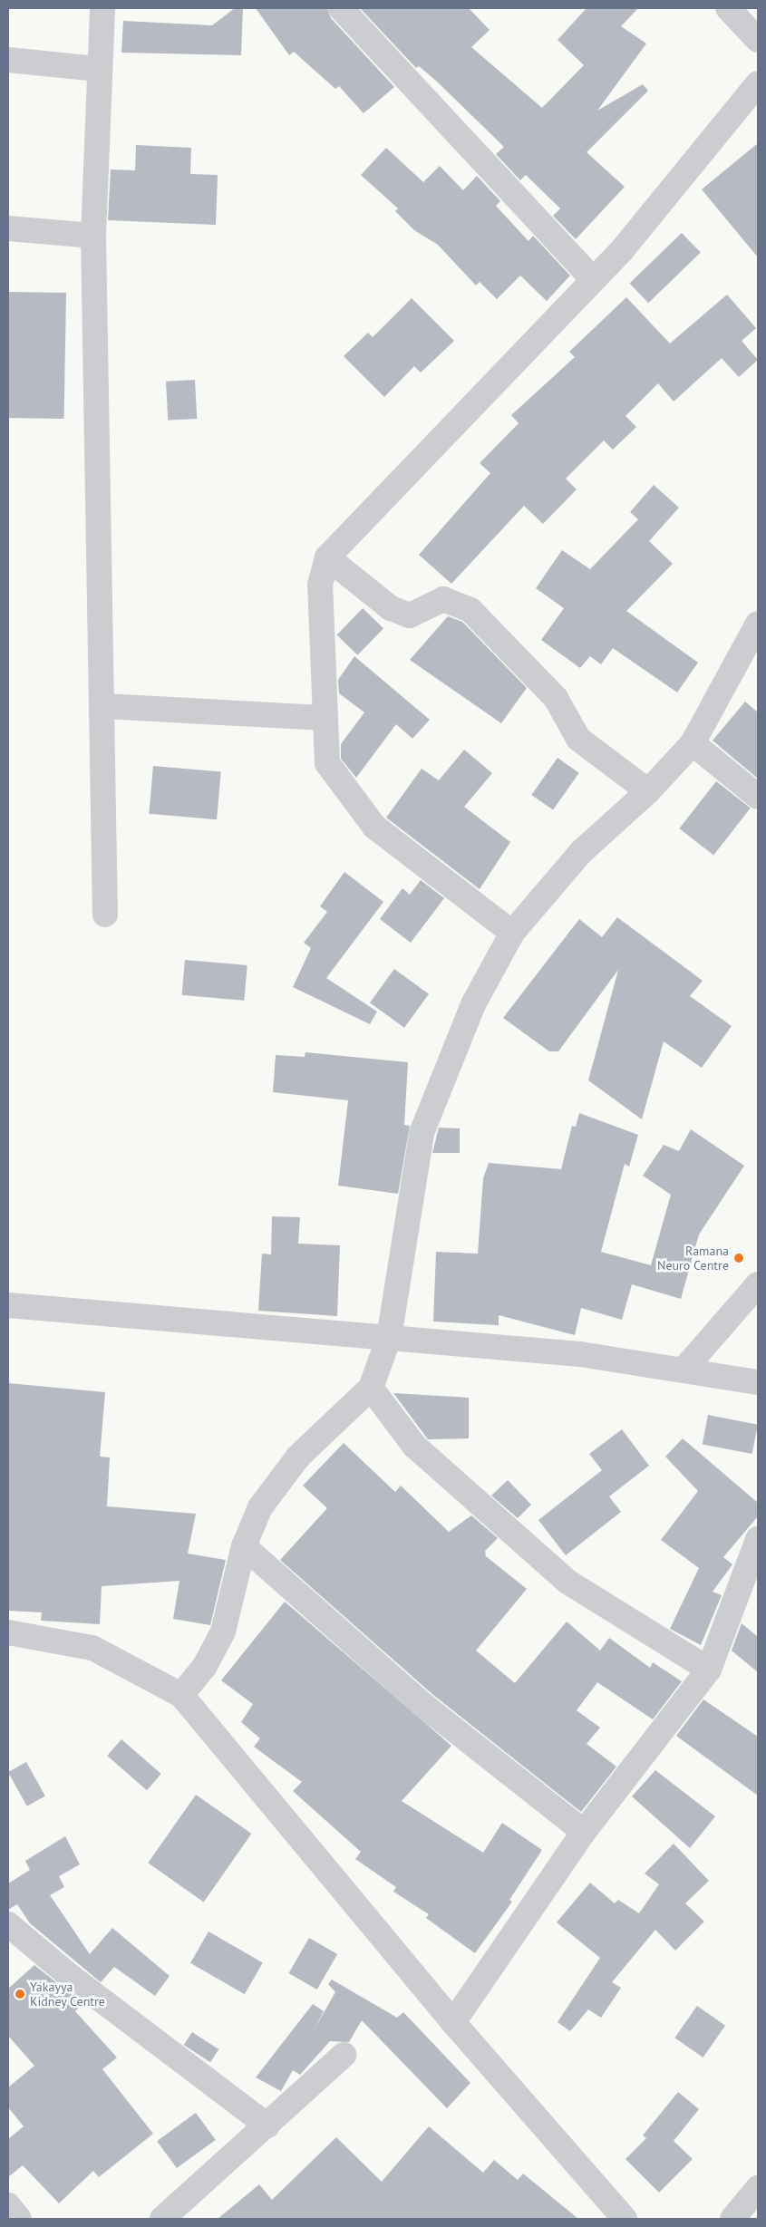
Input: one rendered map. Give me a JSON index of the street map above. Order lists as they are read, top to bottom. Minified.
{"places":["Ramana Neuro Centre","Yakayya Kidney Centre"]}
